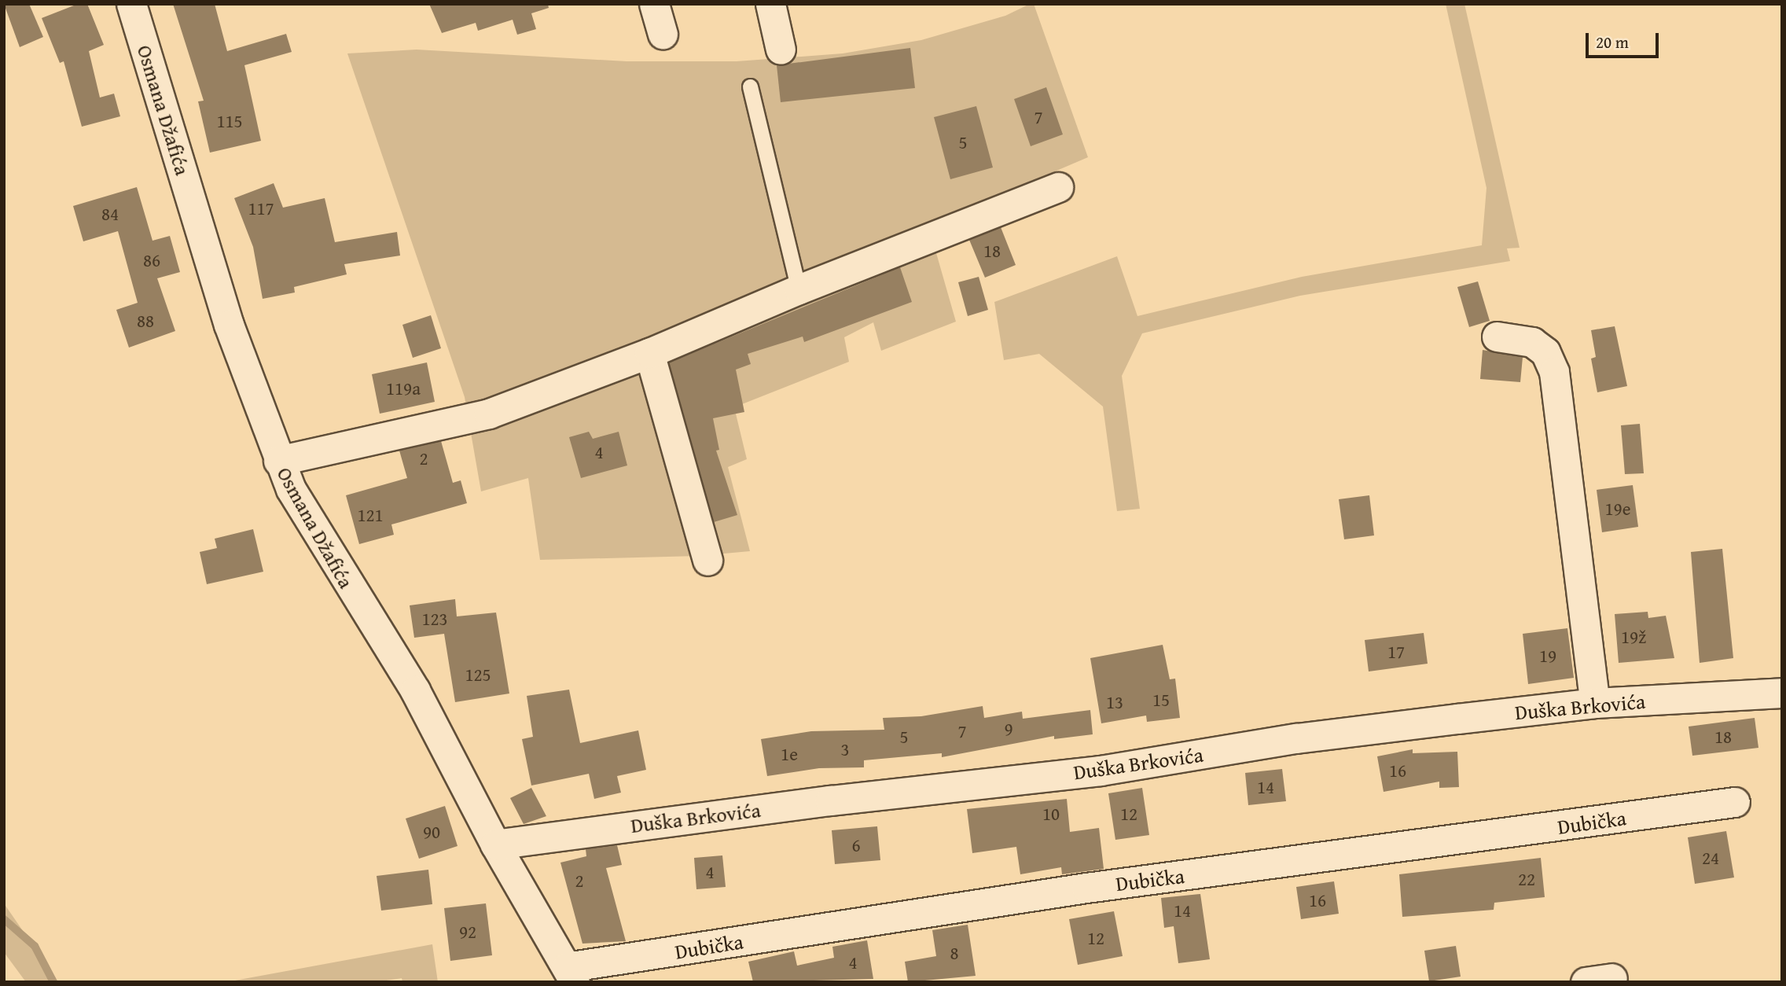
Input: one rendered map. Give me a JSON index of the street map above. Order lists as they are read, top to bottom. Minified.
{"streets":{"street":["Osmana Džafića","Duška Brkovića","Dubička"]},"crossings":[["Osmana Džafića","Duška Brkovića"],["Osmana Džafića","Dubička"]],"house_numbers":["7","115","5","117","84","18","86","88","119a","4","2","19e","121","123","19ž","17","19","125","15","13","9","7","5","18","3","1e","16","14","10","12","90","6","24","4","22","2","16","14","92","12","8","4"],"scale_bar":"20 m"}
